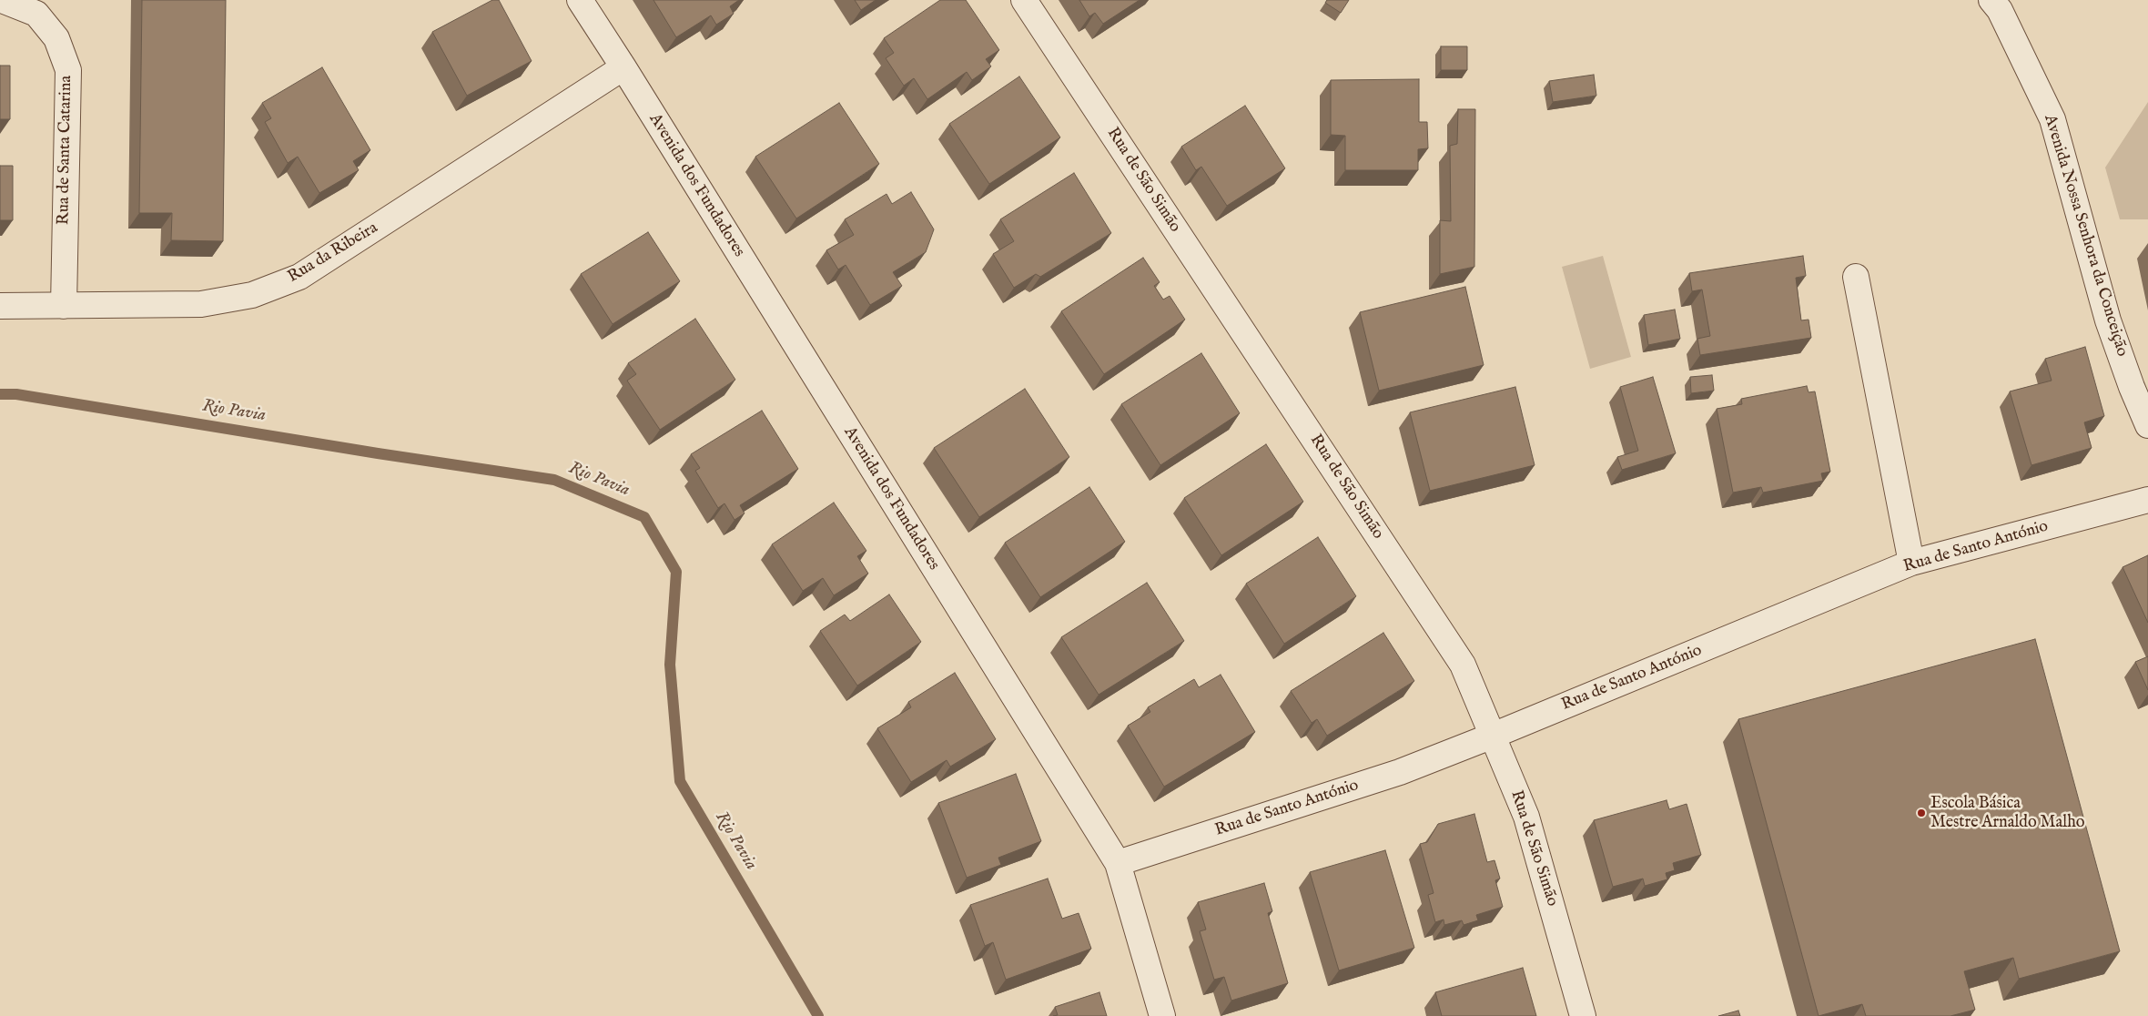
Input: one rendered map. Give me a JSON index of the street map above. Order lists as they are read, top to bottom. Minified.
{"streets":{"street":["Rua de Santa Catarina","Rua de São Simão","Avenida dos Fundadores","Avenida Nossa Senhora da Conceição","Rua da Ribeira","Rua de Santo António"]},"crossings":[["Rua de Santa Catarina","Rua da Ribeira"],["Rua de São Simão","Rua de Santo António"],["Avenida dos Fundadores","Rua da Ribeira"],["Avenida dos Fundadores","Rua de Santo António"]],"water":["Rio Pavia"],"places":["Escola Básica Mestre Arnaldo Malho"]}
